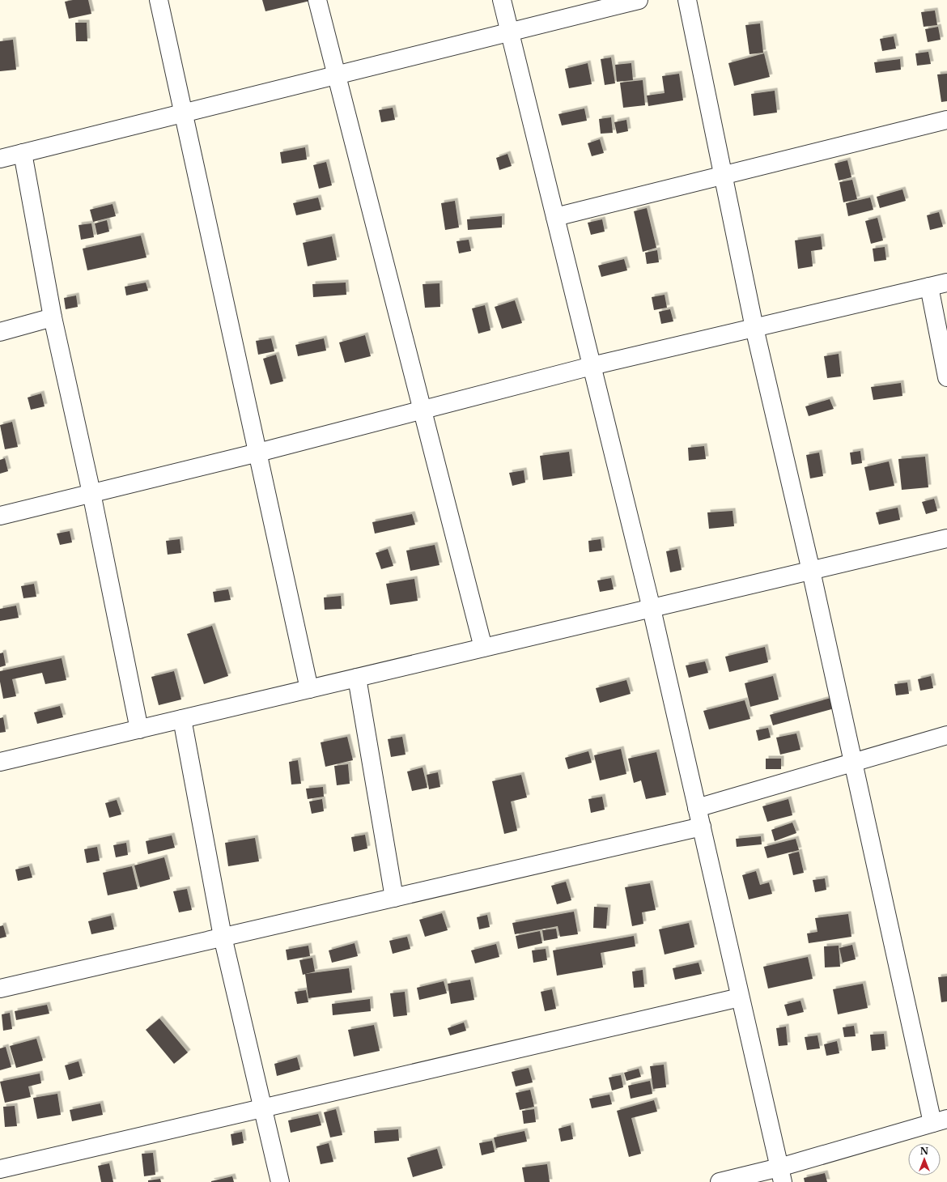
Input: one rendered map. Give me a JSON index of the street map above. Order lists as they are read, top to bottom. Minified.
{"north":"top"}
